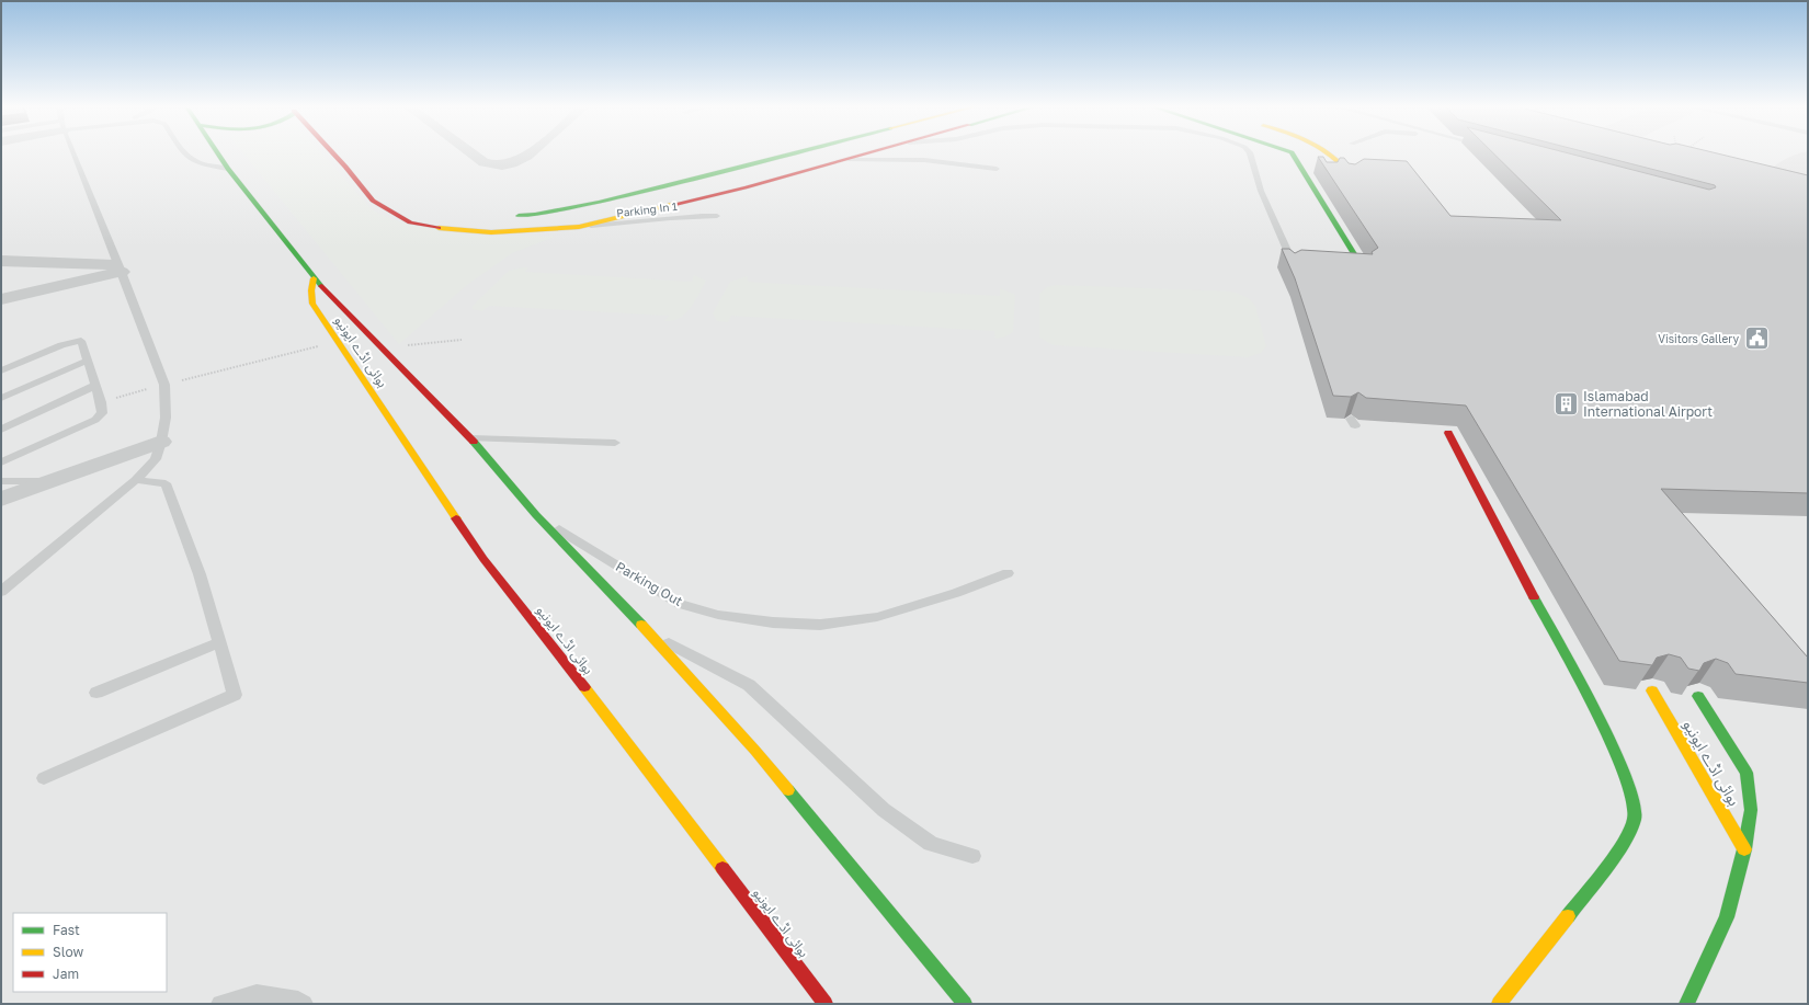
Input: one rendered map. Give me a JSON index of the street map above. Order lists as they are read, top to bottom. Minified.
{"streets":{"main road":["ہوائی اڈے ایونیو"],"lane":["Parking In 1","Parking Out"]},"crossings":[["ہوائی اڈے ایونیو","Parking Out"]],"places":{"public building":["Visitors Gallery"],"building":["Islamabad International Airport"]},"legend":["Fast","Slow","Jam"]}
